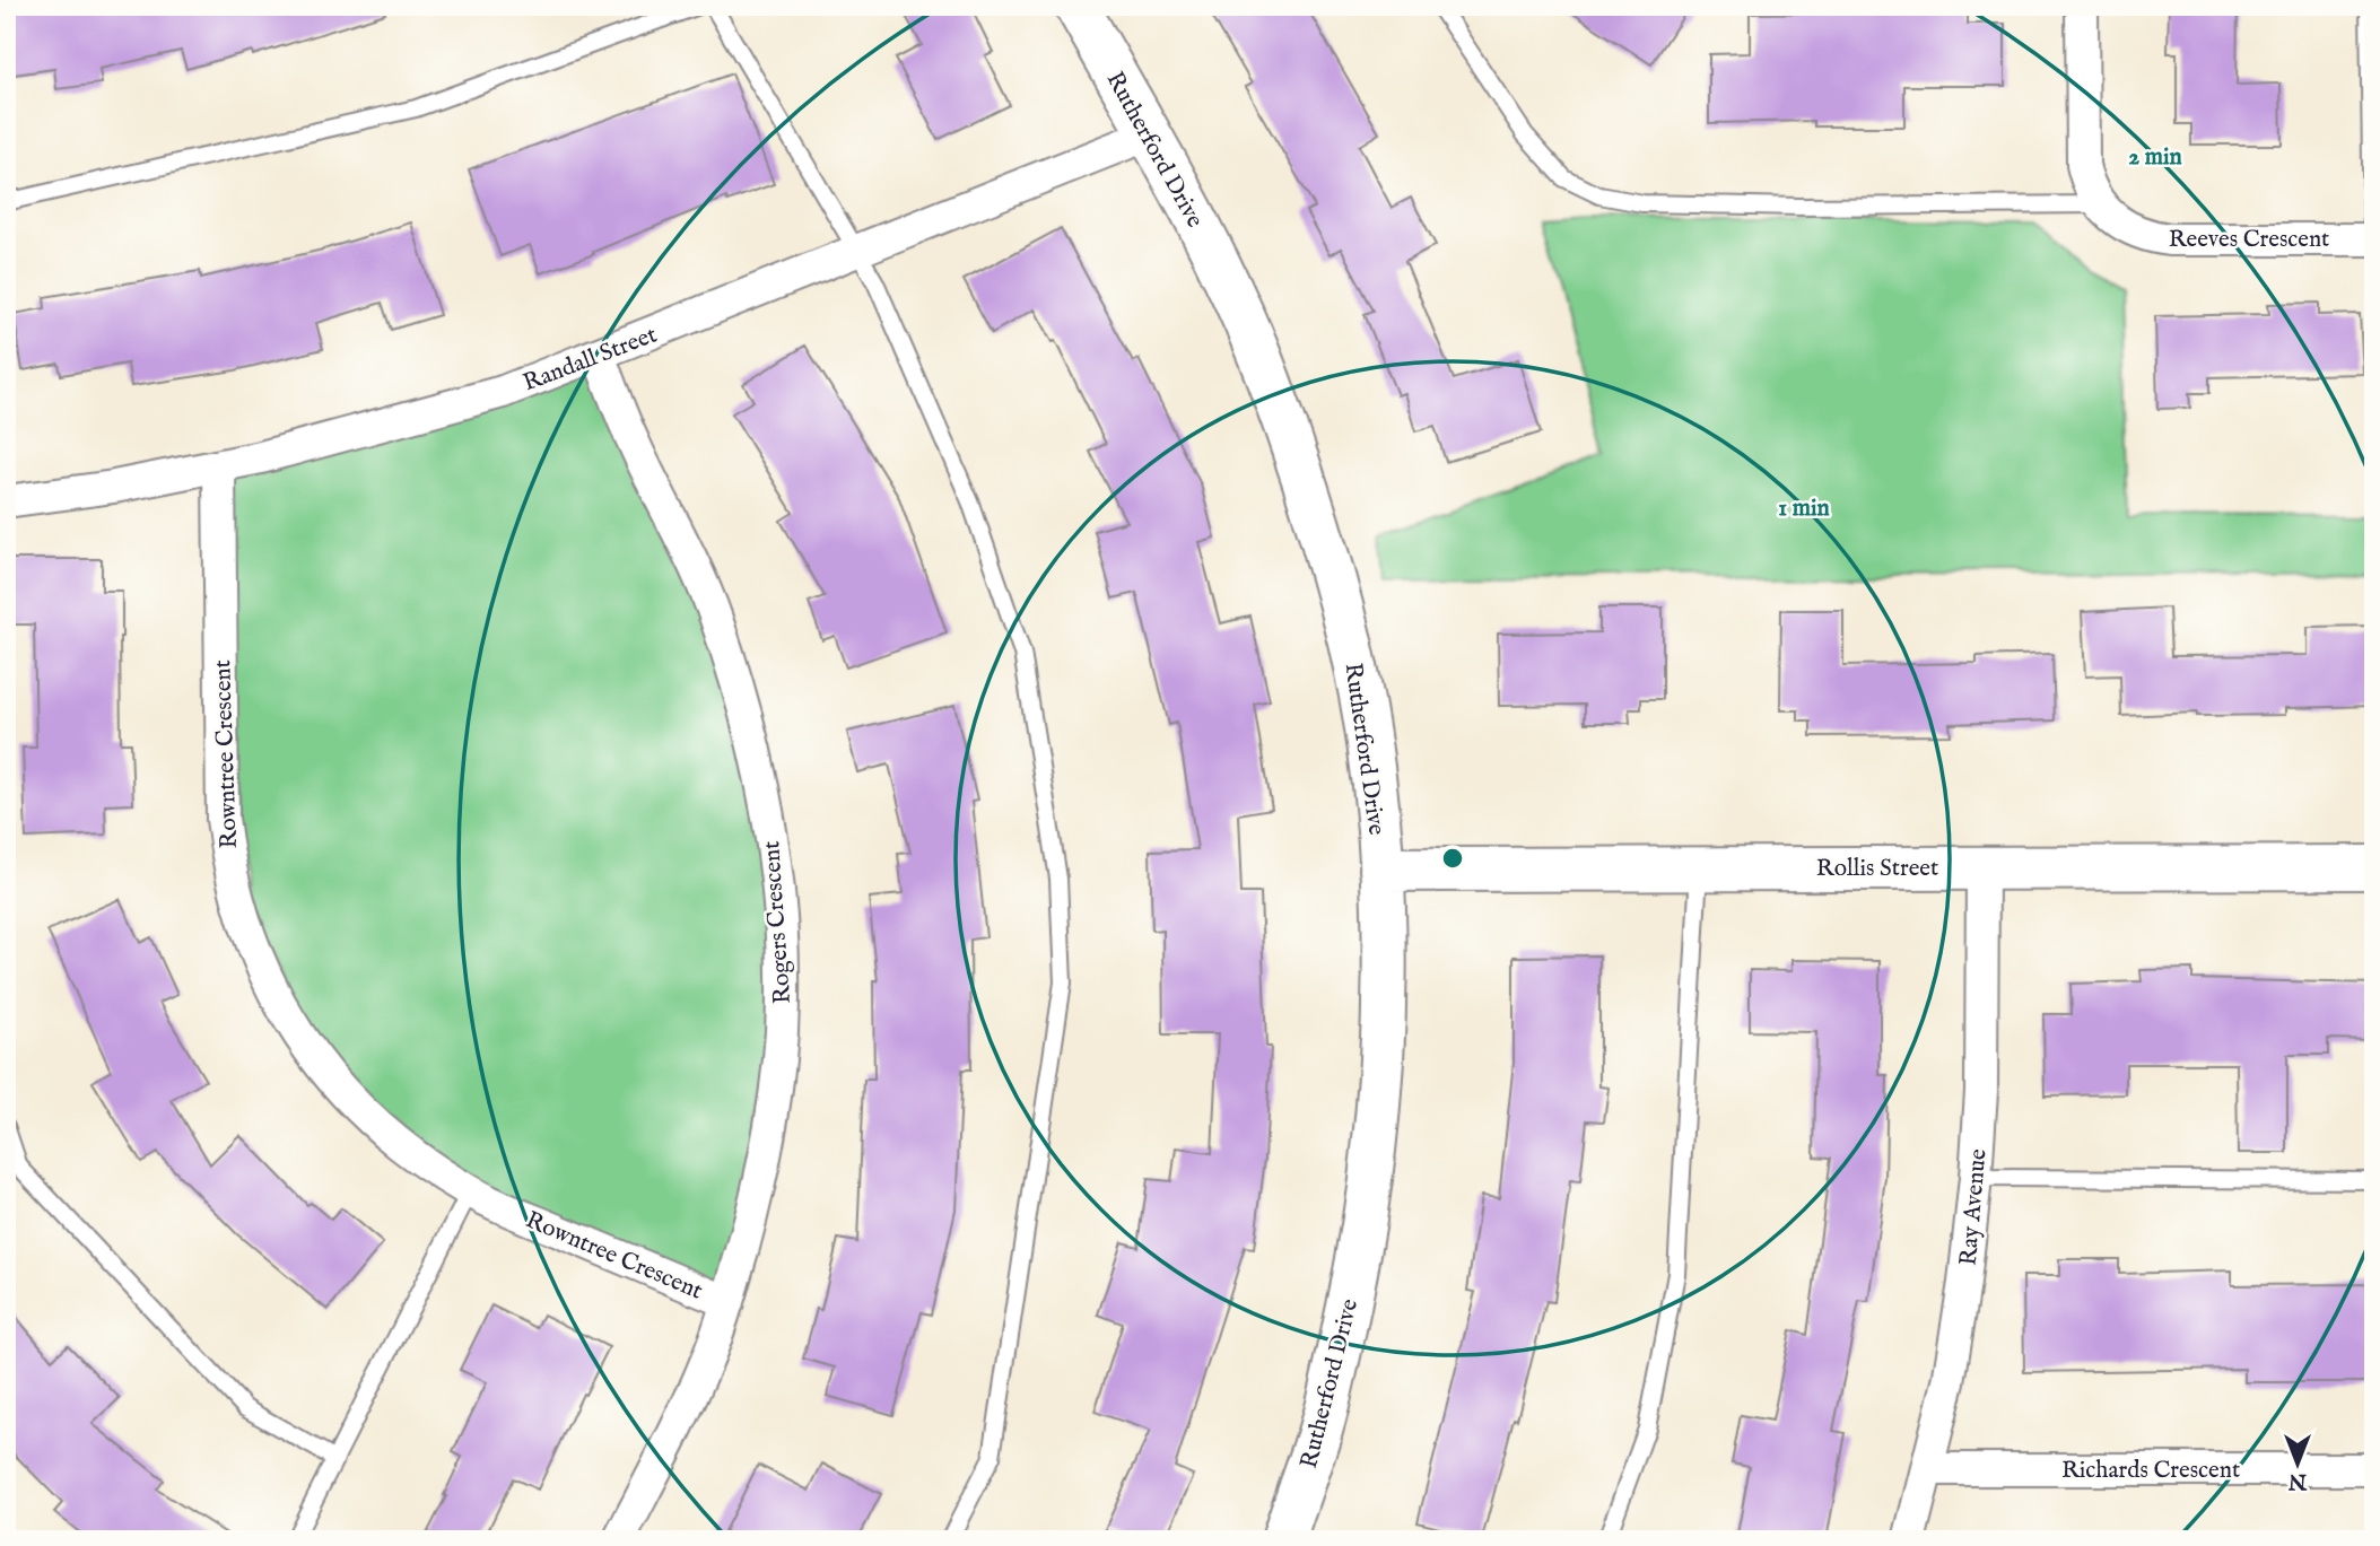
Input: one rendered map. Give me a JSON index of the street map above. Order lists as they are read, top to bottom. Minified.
{"streets":{"street":["Rutherford Drive","Reeves Crescent","Randall Street","Rowntree Crescent","Rollis Street","Rogers Crescent","Ray Avenue","Richards Crescent"]},"crossings":[["Rutherford Drive","Randall Street"],["Rutherford Drive","Rollis Street"],["Randall Street","Rowntree Crescent"],["Randall Street","Rogers Crescent"],["Rowntree Crescent","Rogers Crescent"],["Rollis Street","Ray Avenue"],["Ray Avenue","Richards Crescent"]],"north":"bottom","rings":["2 min","1 min"]}
